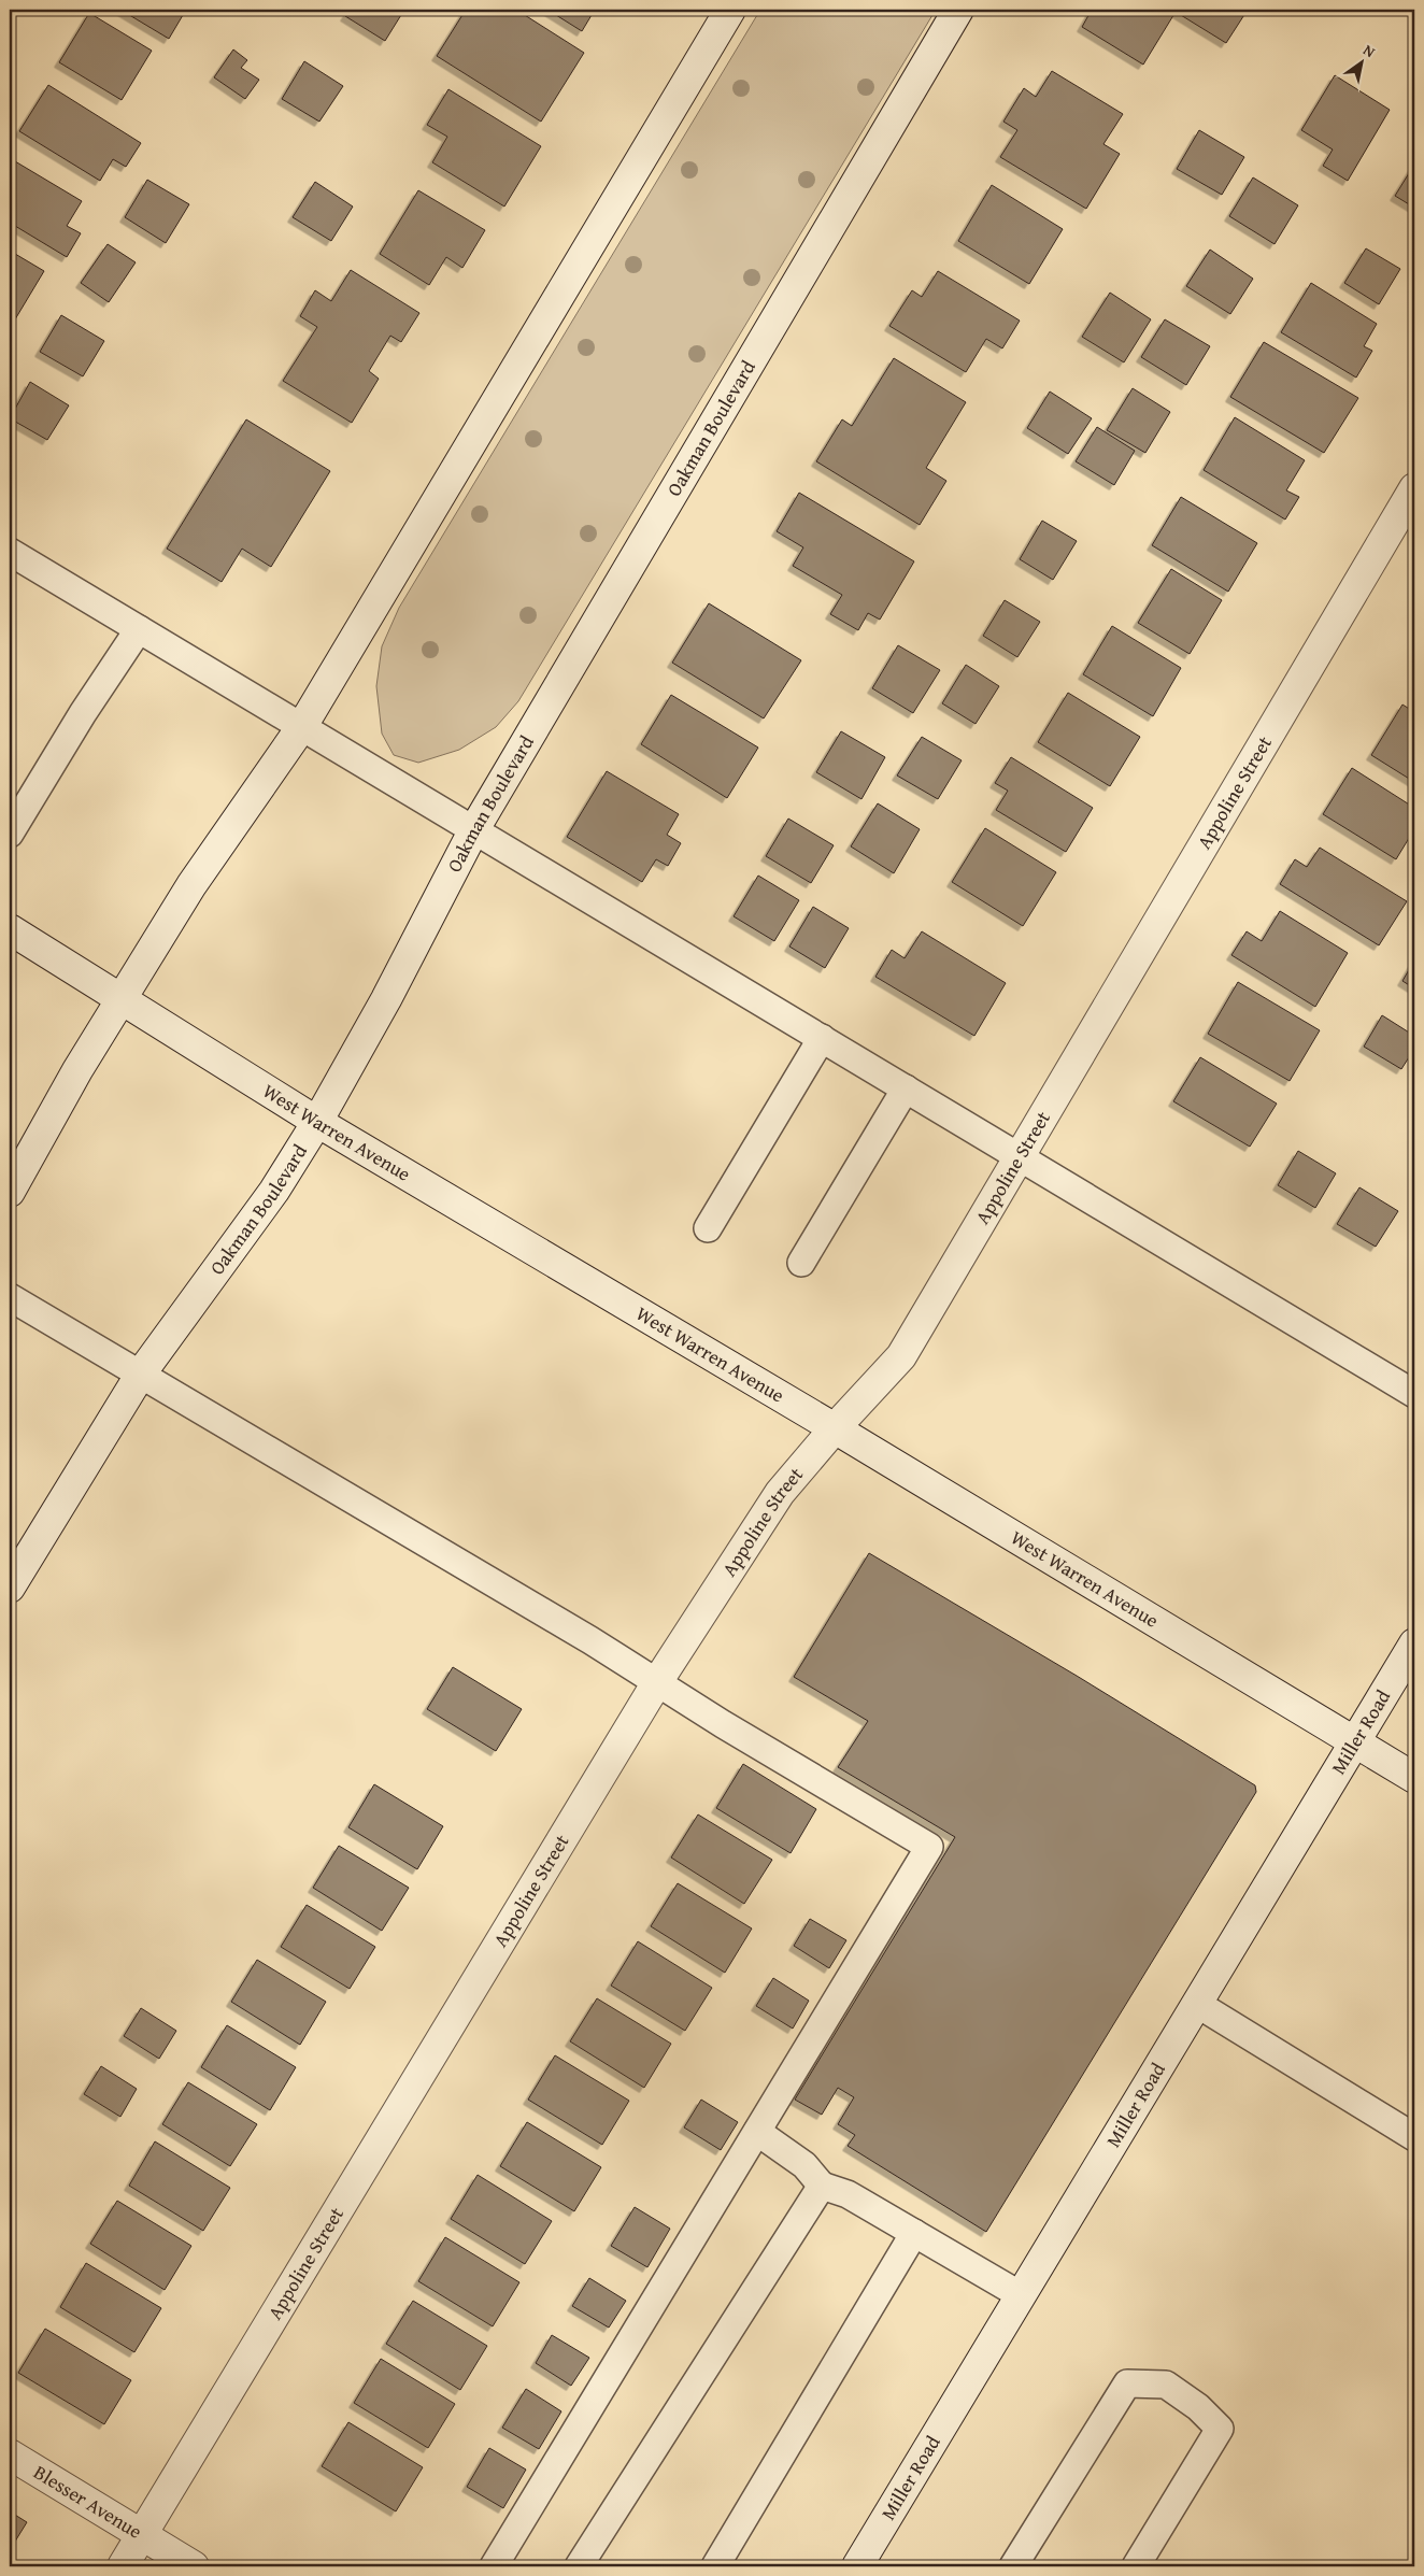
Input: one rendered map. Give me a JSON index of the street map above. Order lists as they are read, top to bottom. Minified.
{"streets":{"street":["Oakman Boulevard","Appoline Street","West Warren Avenue","Miller Road","Blesser Avenue"]},"crossings":[["Oakman Boulevard","West Warren Avenue"],["Appoline Street","West Warren Avenue"],["Appoline Street","Blesser Avenue"],["West Warren Avenue","Miller Road"]],"north":"top right"}
